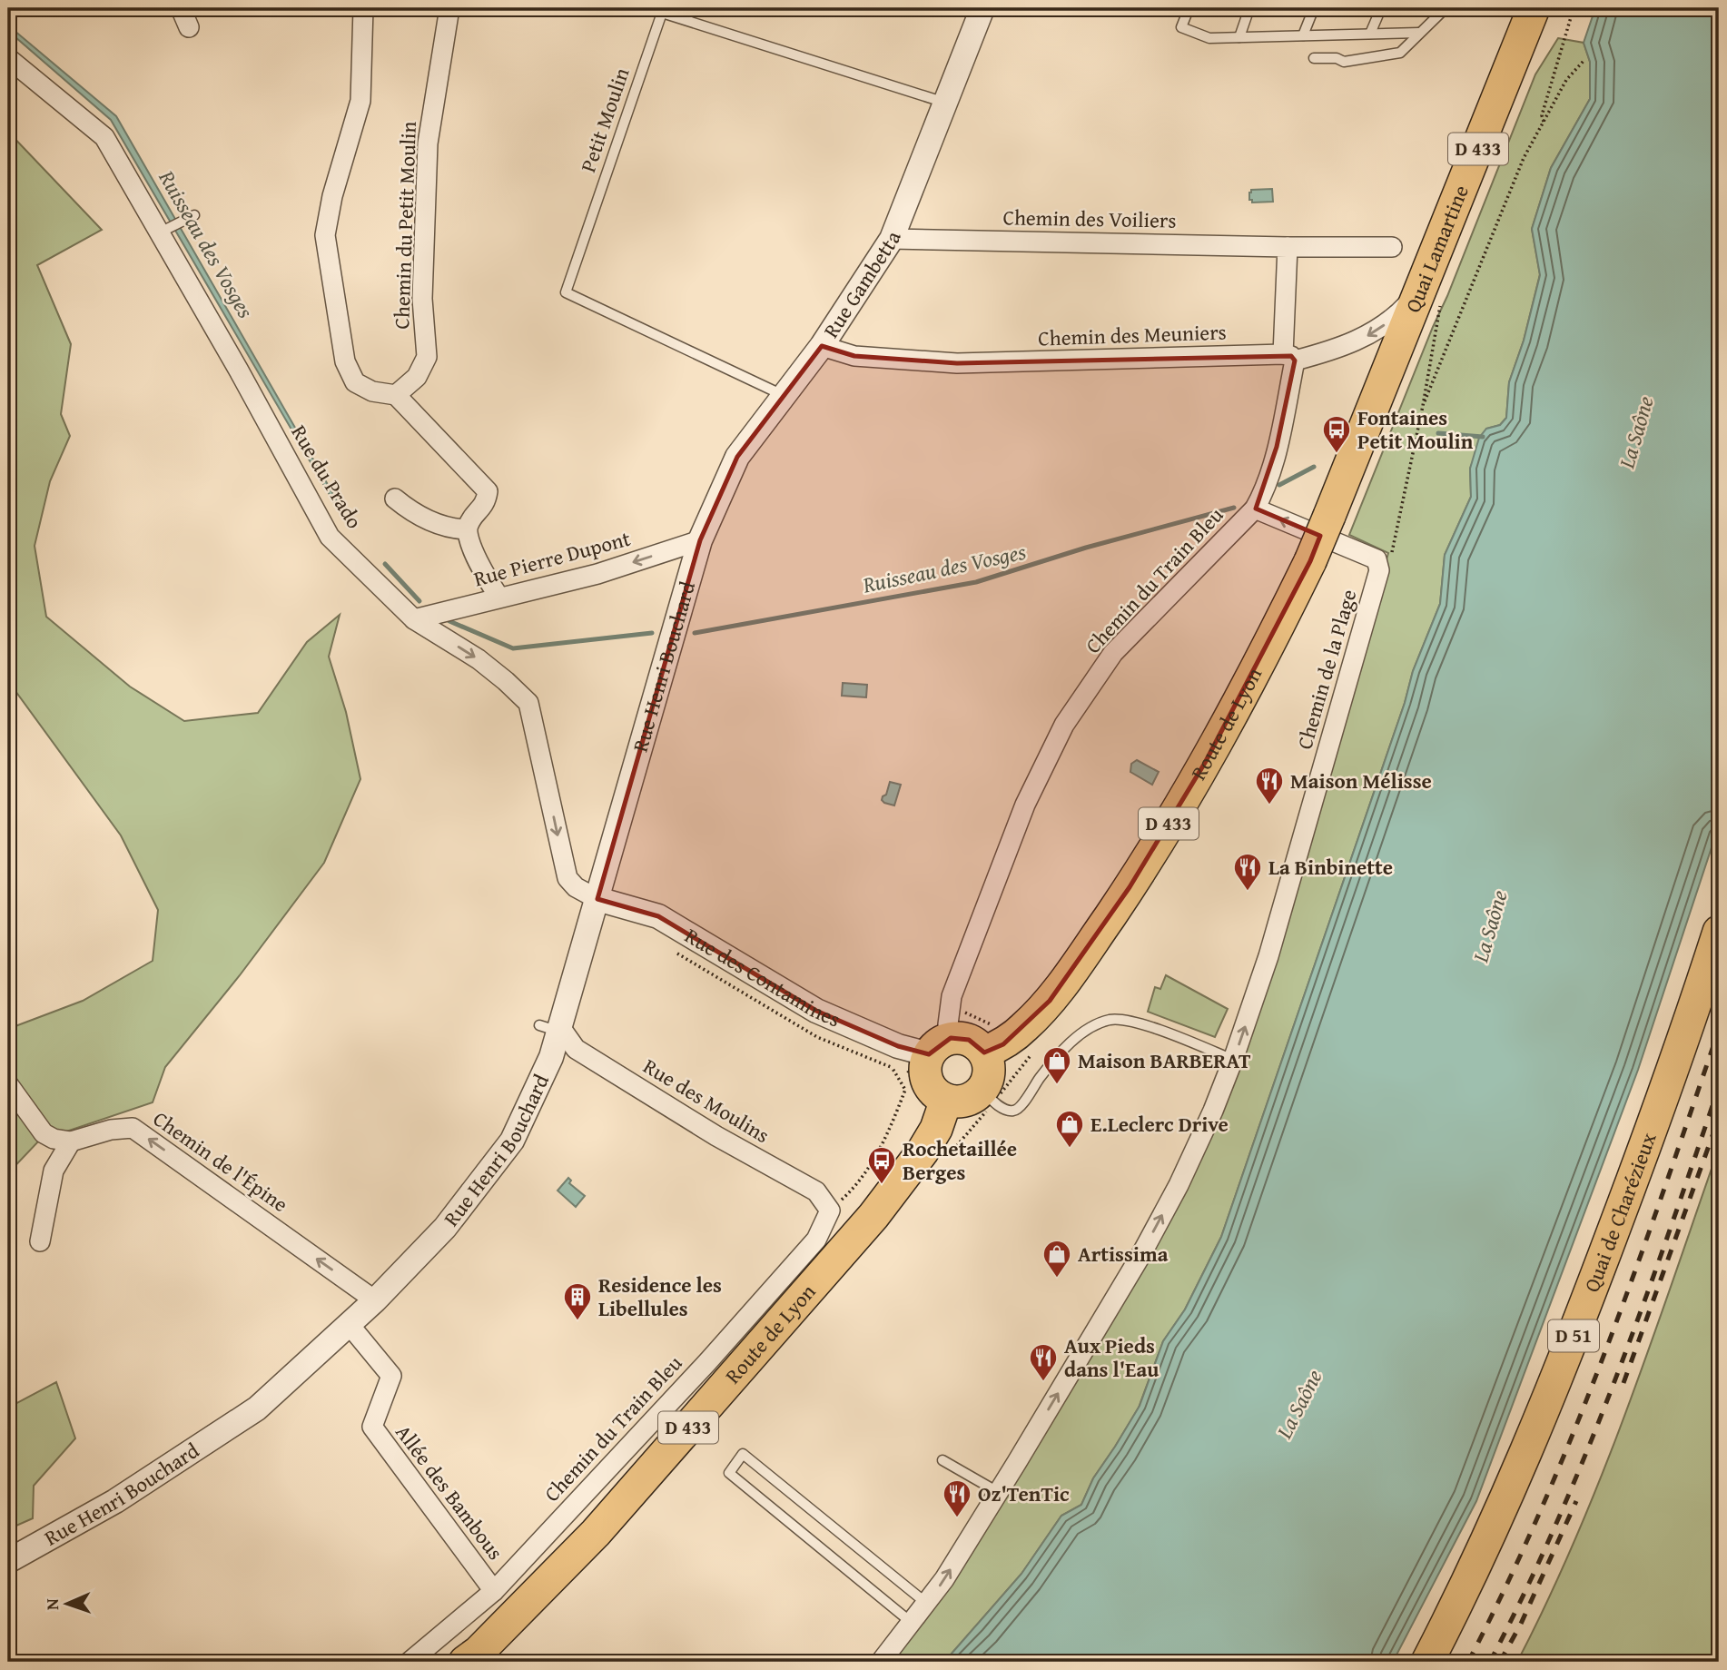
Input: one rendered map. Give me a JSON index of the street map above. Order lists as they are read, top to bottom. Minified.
{"streets":{"main road":["D 433","Quai Lamartine","Route de Lyon","Quai de Charézieux","D 51"],"street":["Chemin des Voiliers","Chemin du Petit Moulin","Rue Gambetta","Chemin des Meuniers","Rue du Prado","Rue Pierre Dupont","Chemin du Train Bleu","Rue Henri Bouchard","Chemin de la Plage","Rue des Contamines","Rue des Moulins","Chemin de l'Épine","Allée des Bambous"],"lane":["Petit Moulin"]},"crossings":[["Petit Moulin","Rue Gambetta"],["Chemin des Voiliers","Rue Gambetta"],["Quai Lamartine","Chemin des Meuniers"],["Quai Lamartine","Route de Lyon"],["Rue Gambetta","Chemin des Meuniers"],["Rue Gambetta","Rue Pierre Dupont"],["Rue Gambetta","Rue Henri Bouchard"],["Chemin des Meuniers","Chemin du Train Bleu"],["Rue du Prado","Rue Pierre Dupont"],["Rue du Prado","Rue Henri Bouchard"],["Rue du Prado","Rue des Contamines"],["Rue Pierre Dupont","Rue Henri Bouchard"],["Chemin du Train Bleu","Rue des Contamines"],["Chemin du Train Bleu","Rue des Moulins"],["Chemin du Train Bleu","Allée des Bambous"],["Rue Henri Bouchard","Rue des Contamines"],["Rue Henri Bouchard","Rue des Moulins"],["Rue Henri Bouchard","Chemin de l'Épine"],["Rue Henri Bouchard","Allée des Bambous"]],"one_way":["Rue Pierre Dupont","Chemin de la Plage","Chemin de l'Épine"],"water":["Ruisseau des Vosges","La Saône"],"places":{"bus stop":["Fontaines Petit Moulin","Rochetaillée Berges"],"restaurant":["Maison Mélisse","La Binbinette","Aux Pieds dans l'Eau","Oz'TenTic"],"shop":["Maison BARBERAT","E.Leclerc Drive","Artissima"],"building":["Residence les Libellules"]},"north":"left"}
